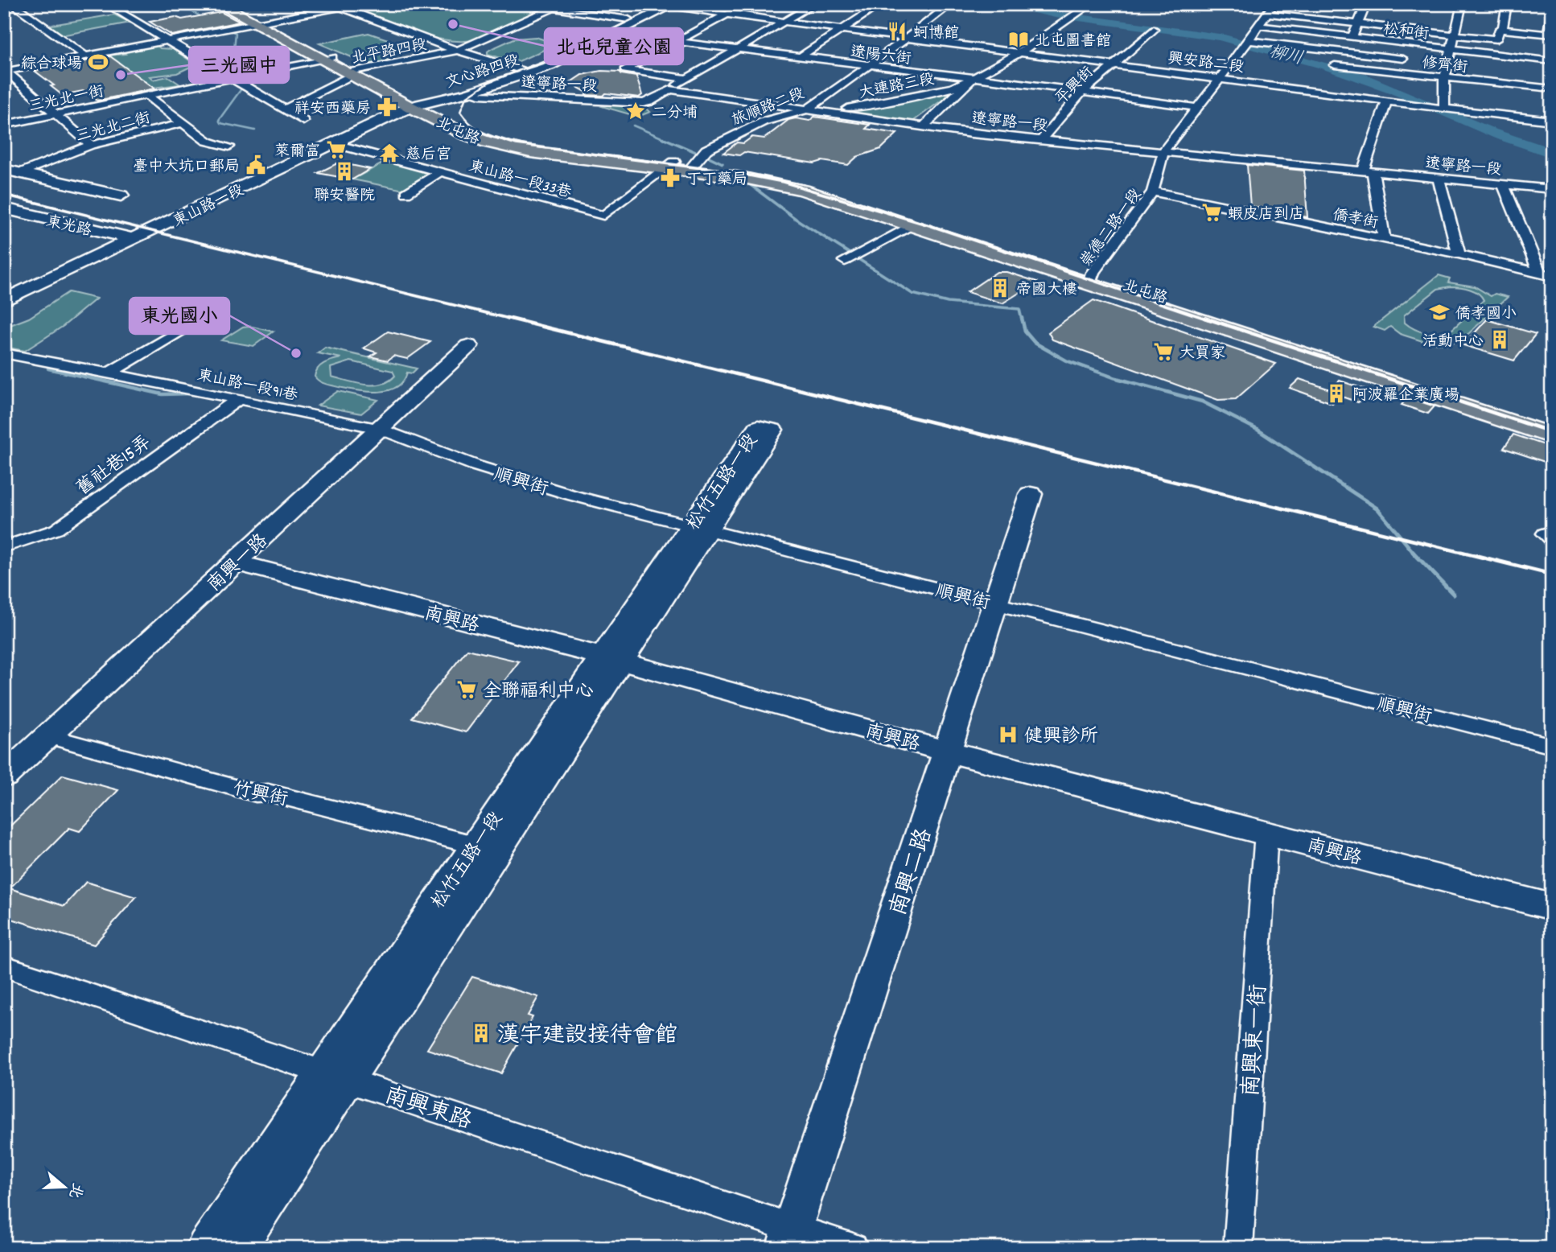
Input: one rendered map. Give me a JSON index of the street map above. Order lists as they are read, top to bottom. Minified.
{"streets":{"main road":["北屯路"],"street":["松和街","北平路四段","遼陽六街","興安路二段","修齊街","文心路四段","遼寧路一段","大連路三段","平興街","三光北一街","旅順路二段","三光北二街","東山路一段33巷","東山路一段","僑孝街","東光路","崇德二路一段","東山路一段91巷","舊社巷15弄","順興街","松竹五路一段","南興一路","南興路","竹興街","南興二路","南興東一街","南興東路"]},"crossings":[["松和街","崇德二路一段"],["北平路四段","北屯路"],["遼陽六街","大連路三段"],["遼陽六街","平興街"],["遼陽六街","旅順路二段"],["遼陽六街","崇德二路一段"],["興安路二段","文心路四段"],["興安路二段","大連路三段"],["興安路二段","平興街"],["興安路二段","旅順路二段"],["興安路二段","崇德二路一段"],["文心路四段","遼寧路一段"],["文心路四段","北屯路"],["文心路四段","東山路一段"],["遼寧路一段","大連路三段"],["遼寧路一段","平興街"],["遼寧路一段","旅順路二段"],["遼寧路一段","崇德二路一段"],["三光北一街","北屯路"],["旅順路二段","北屯路"],["北屯路","東山路一段33巷"],["北屯路","東山路一段"],["北屯路","崇德二路一段"],["東山路一段33巷","東山路一段"],["東山路一段","東光路"],["僑孝街","崇德二路一段"],["東山路一段91巷","舊社巷15弄"],["東山路一段91巷","順興街"],["東山路一段91巷","南興一路"],["順興街","松竹五路一段"],["順興街","南興一路"],["順興街","南興二路"],["松竹五路一段","南興路"],["松竹五路一段","竹興街"],["松竹五路一段","南興東路"],["南興一路","南興路"],["南興一路","竹興街"],["南興路","南興二路"],["南興路","南興東一街"],["南興二路","南興東路"]],"water":["柳川"],"places":{"other":["北屯兒童公園","三光國中","東光國小"],"restaurant":["蚵博館"],"library":["北屯圖書館"],"sports":["綜合球場"],"pharmacy":["祥安西藥房","丁丁藥局"],"place":["二分埔"],"supermarket":["萊爾富","蝦皮店到店","大買家","全聯福利中心"],"temple":["慈后宮"],"public building":["臺中大坑口郵局"],"building":["聯安醫院","帝國大樓","活動中心","阿波羅企業廣場","漢宇建設接待會館"],"school or university":["僑孝國小"],"hospital":["健興診所"]},"north":"right"}
